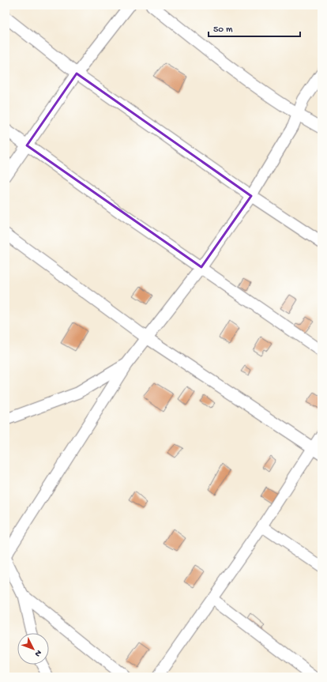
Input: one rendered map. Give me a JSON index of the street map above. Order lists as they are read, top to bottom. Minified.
{"scale_bar":"50 m","north":"bottom right"}
